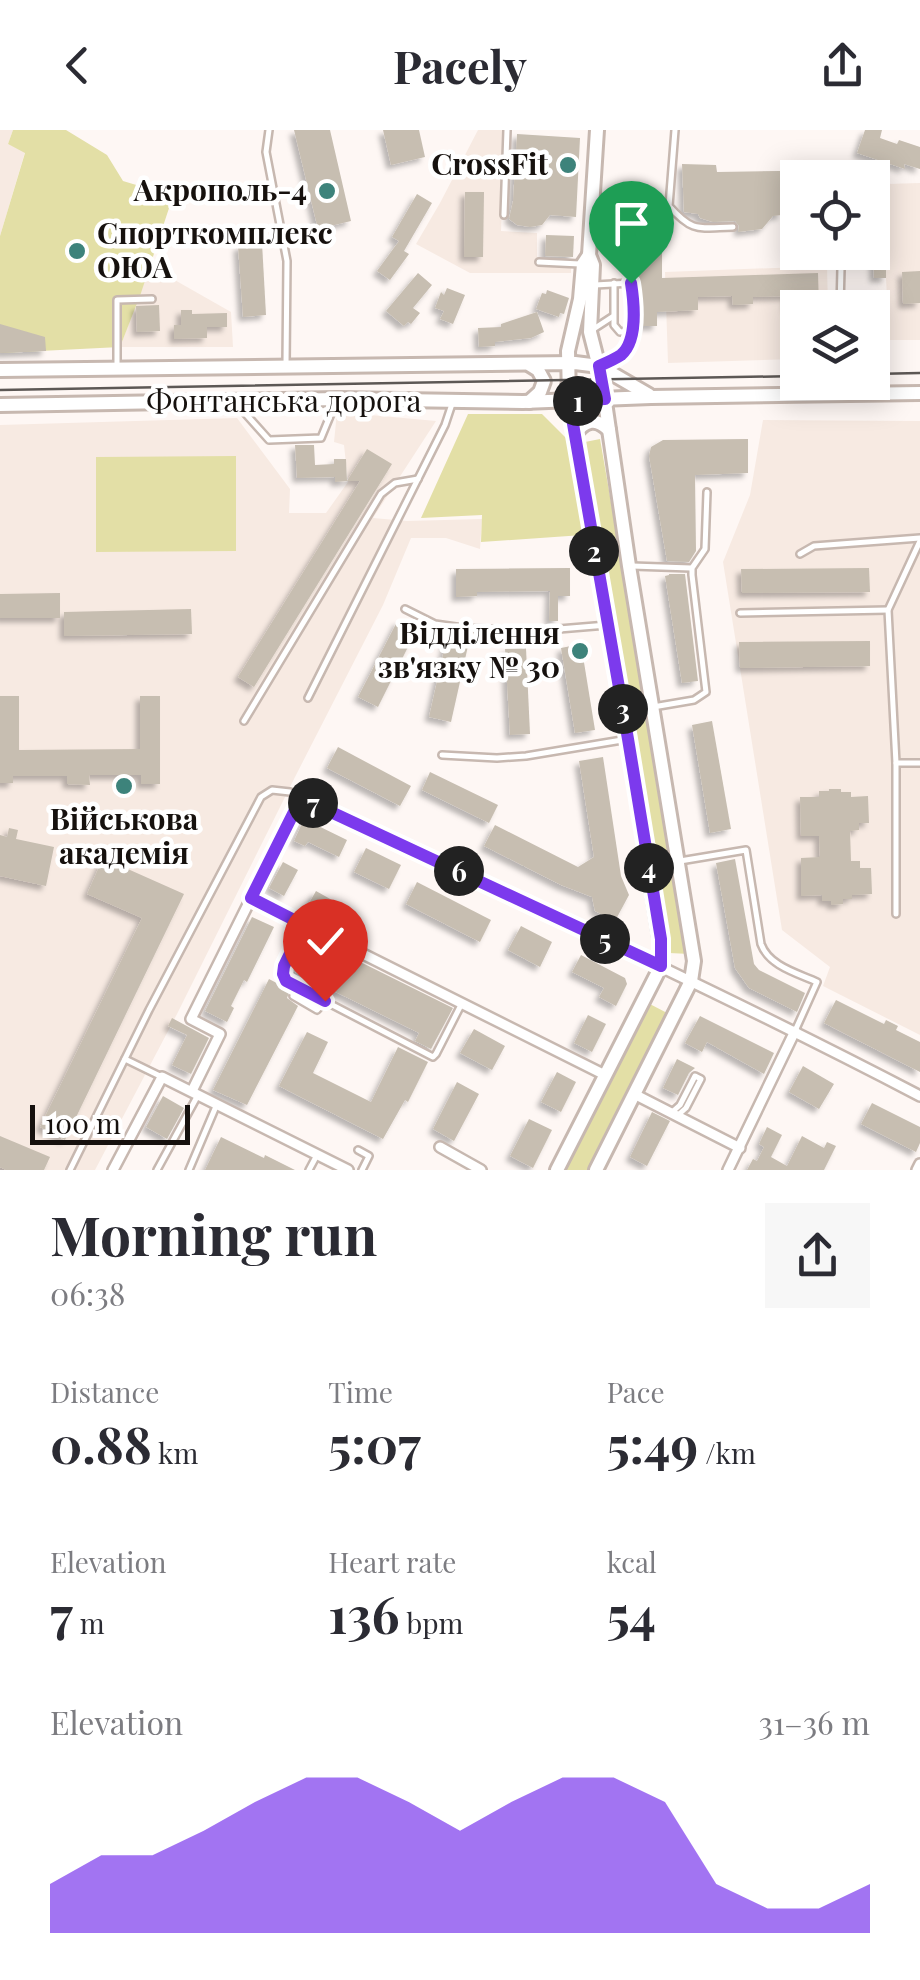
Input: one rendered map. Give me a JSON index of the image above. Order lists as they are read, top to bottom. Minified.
{"streets":{"main road":["Фонтанська дорога"]},"places":["CrossFit","Акрополь-4","Спорткомплекс ОЮА","Відділення зв'язку № 30","Військова академія"],"scale_bar":"100 m","page":{"header":"Pacely","pins":["1","2","3","7","4","6","5"],"scale":"100 m","heading":["Morning run","06:38"],"stats":[["Distance","0.88 km"],["Time","5:07"],["Pace","5:49 /km"],["Elevation","7 m"],["Heart rate","136 bpm"],["kcal","54"]],"chart":["Elevation","31–36 m"]}}
